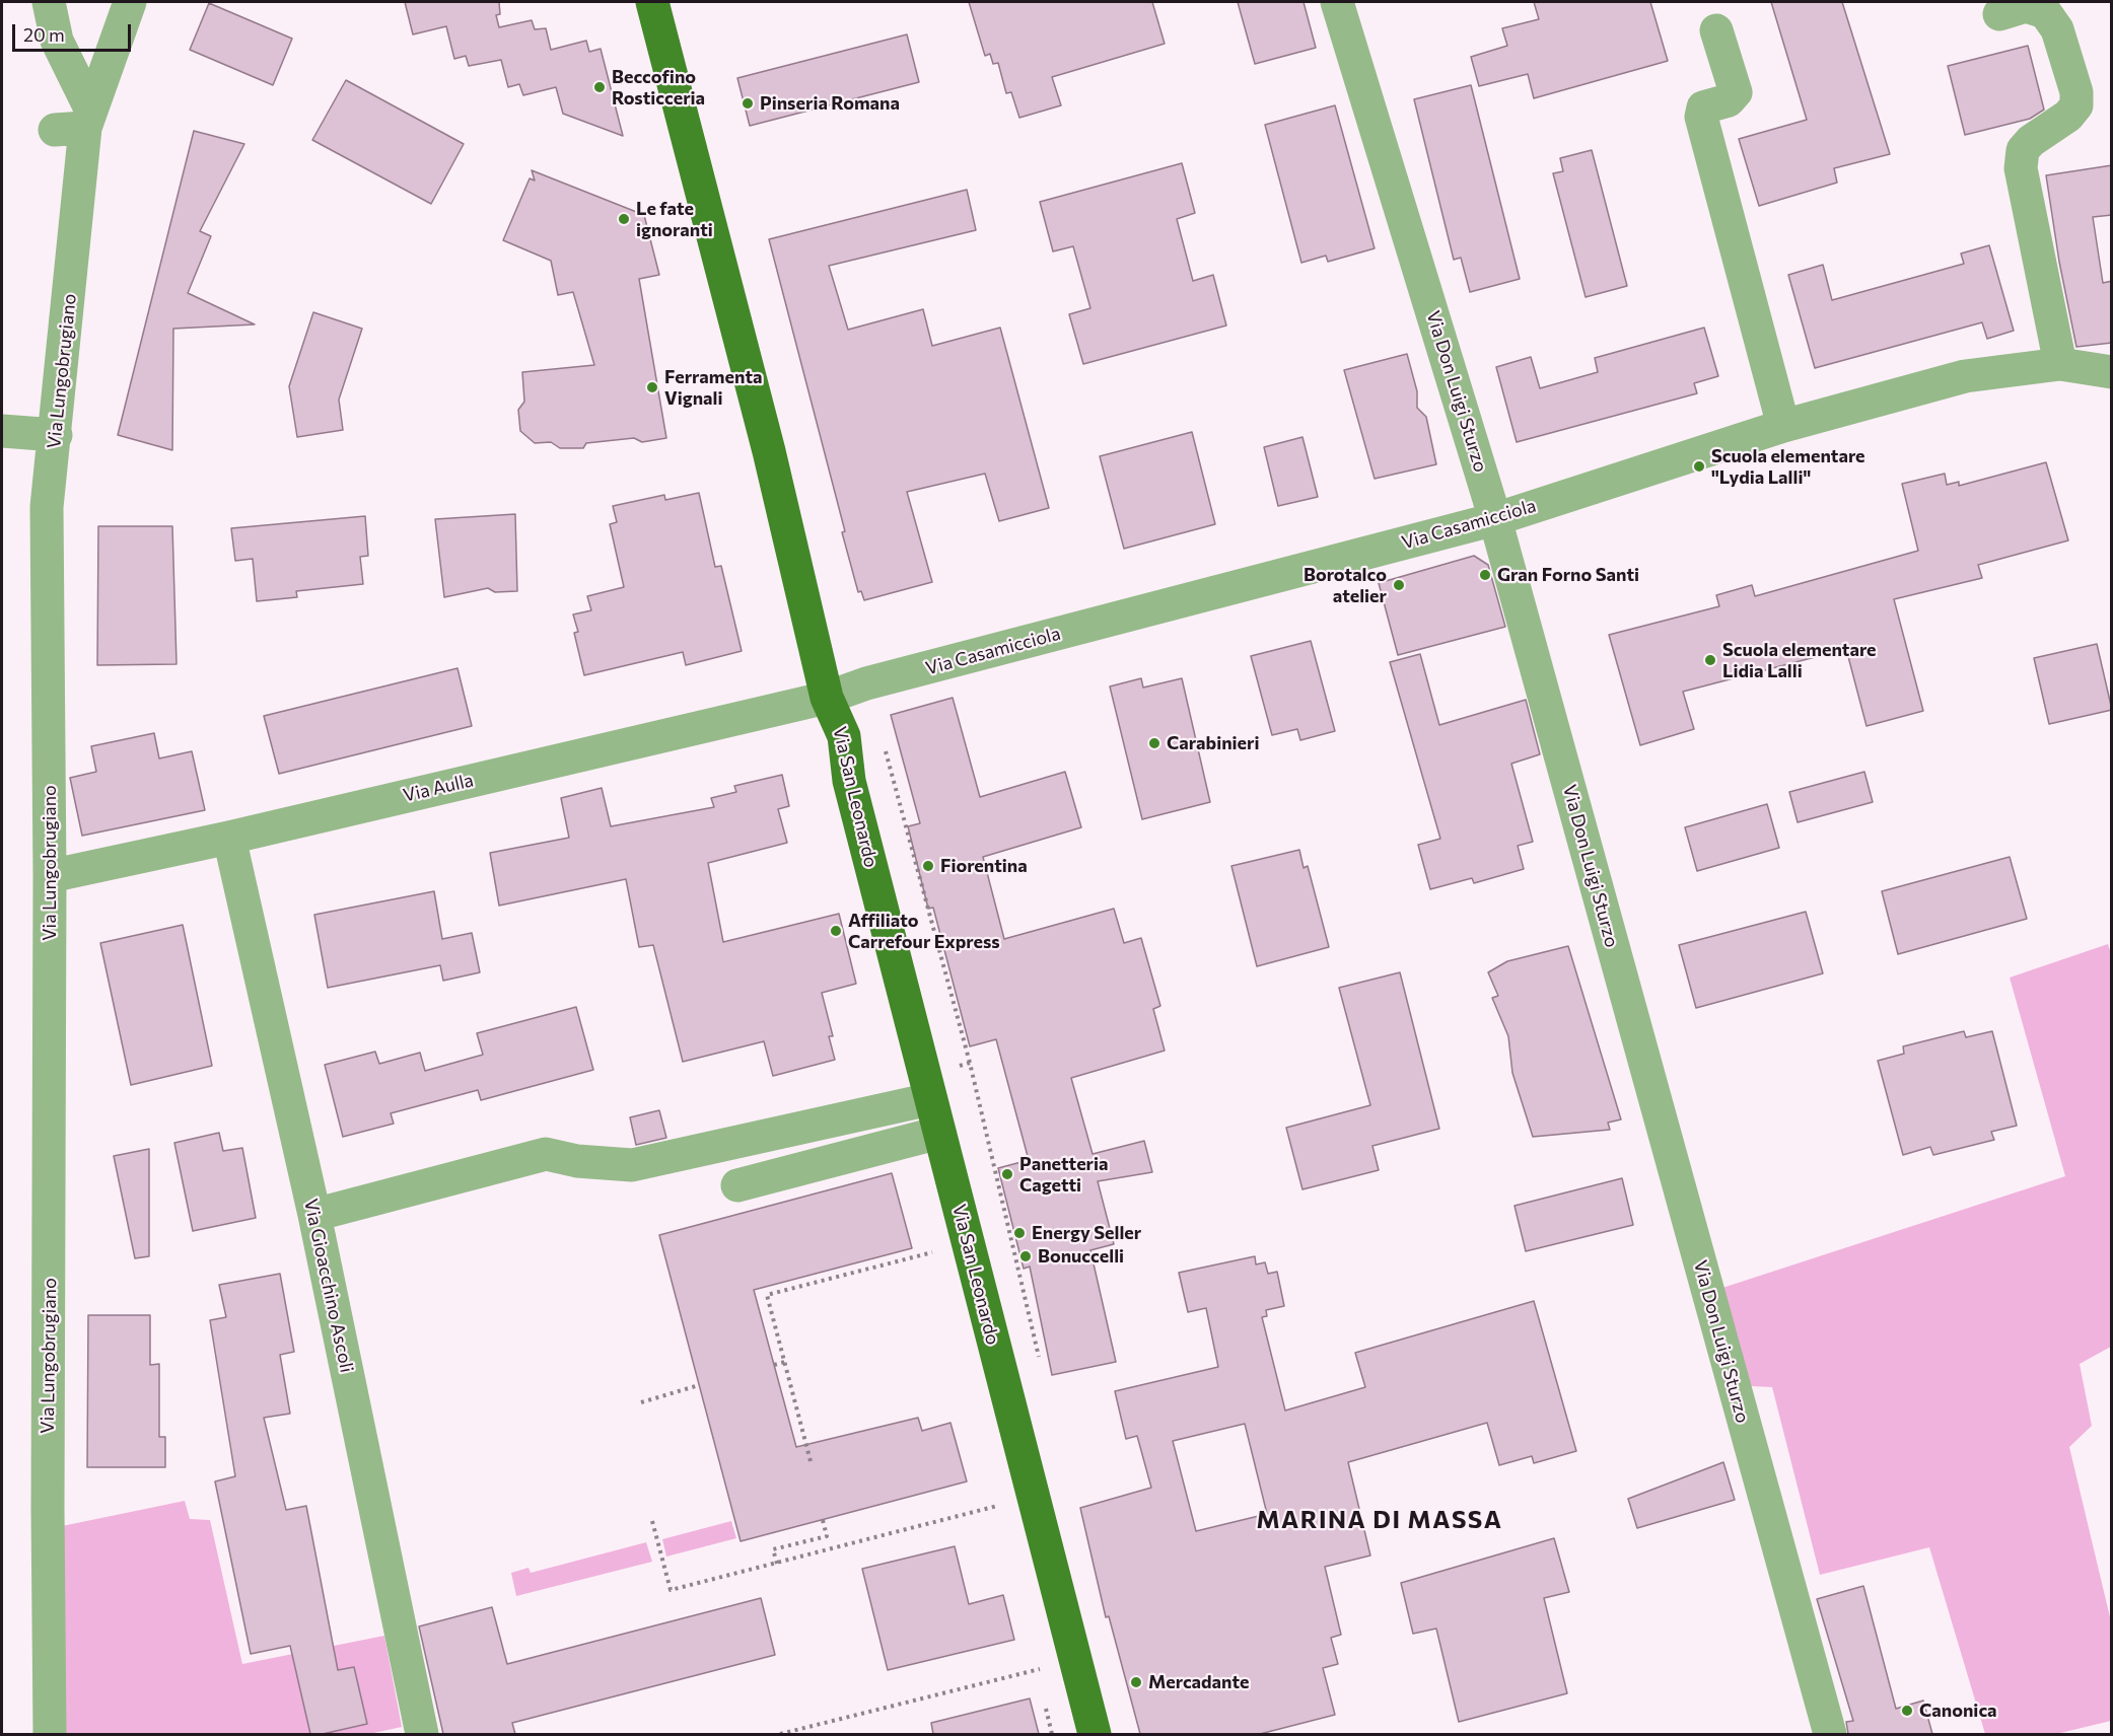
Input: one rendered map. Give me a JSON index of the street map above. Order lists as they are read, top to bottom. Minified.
{"streets":{"main road":["Via San Leonardo"],"street":["Via Lungobrugiano","Via Don Luigi Sturzo","Via Casamicciola","Via Aulla","Via Gioacchino Ascoli"]},"crossings":[["Via Lungobrugiano","Via Aulla"],["Via Don Luigi Sturzo","Via Casamicciola"],["Via Casamicciola","Via Aulla"],["Via Casamicciola","Via San Leonardo"],["Via Aulla","Via San Leonardo"],["Via Aulla","Via Gioacchino Ascoli"]],"districts":["MARINA DI MASSA"],"places":["Beccofino Rosticceria","Pinseria Romana","Le fate ignoranti","Ferramenta Vignali","Scuola elementare \"Lydia Lalli\"","Gran Forno Santi","Borotalco atelier","Scuola elementare Lidia Lalli","Carabinieri","Fiorentina","Affiliato Carrefour Express","Panetteria Cagetti","Energy Seller","Bonuccelli","Mercadante","Canonica"],"scale_bar":"20 m"}
